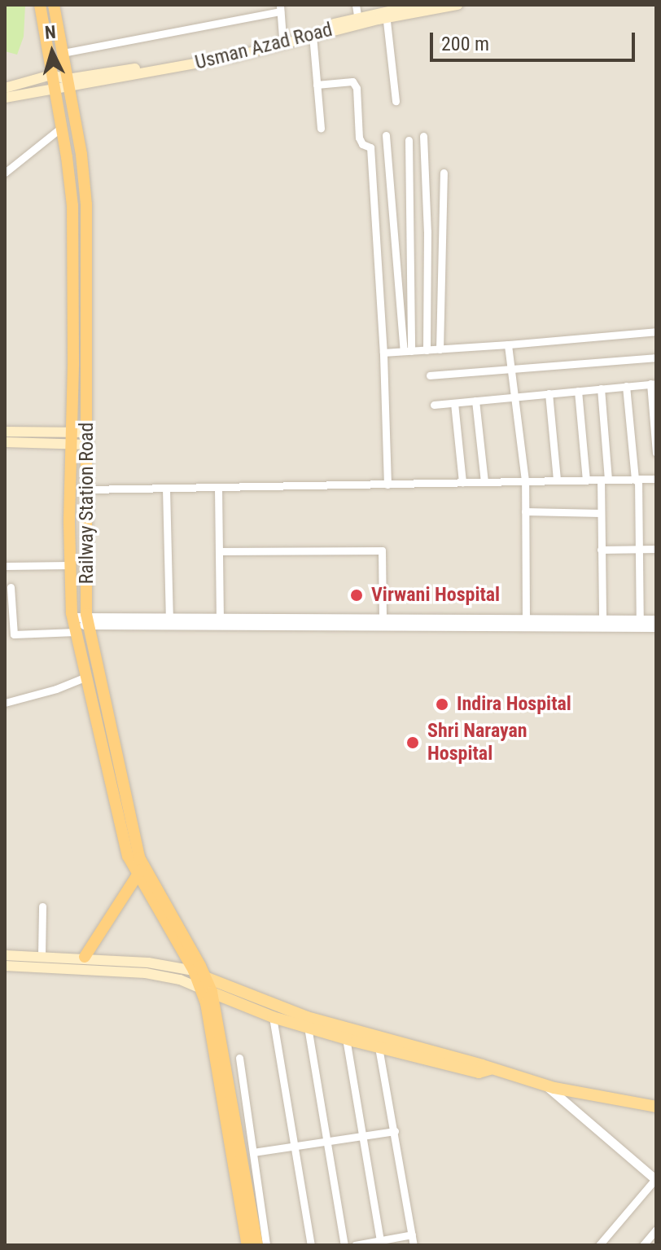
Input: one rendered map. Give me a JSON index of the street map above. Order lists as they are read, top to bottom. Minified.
{"streets":{"highway":["Railway Station Road"],"main road":["Usman Azad Road"]},"crossings":[["Usman Azad Road","Railway Station Road"]],"places":["Virwani Hospital","Indira Hospital","Shri Narayan Hospital"],"scale_bar":"200 m","north":"top"}
